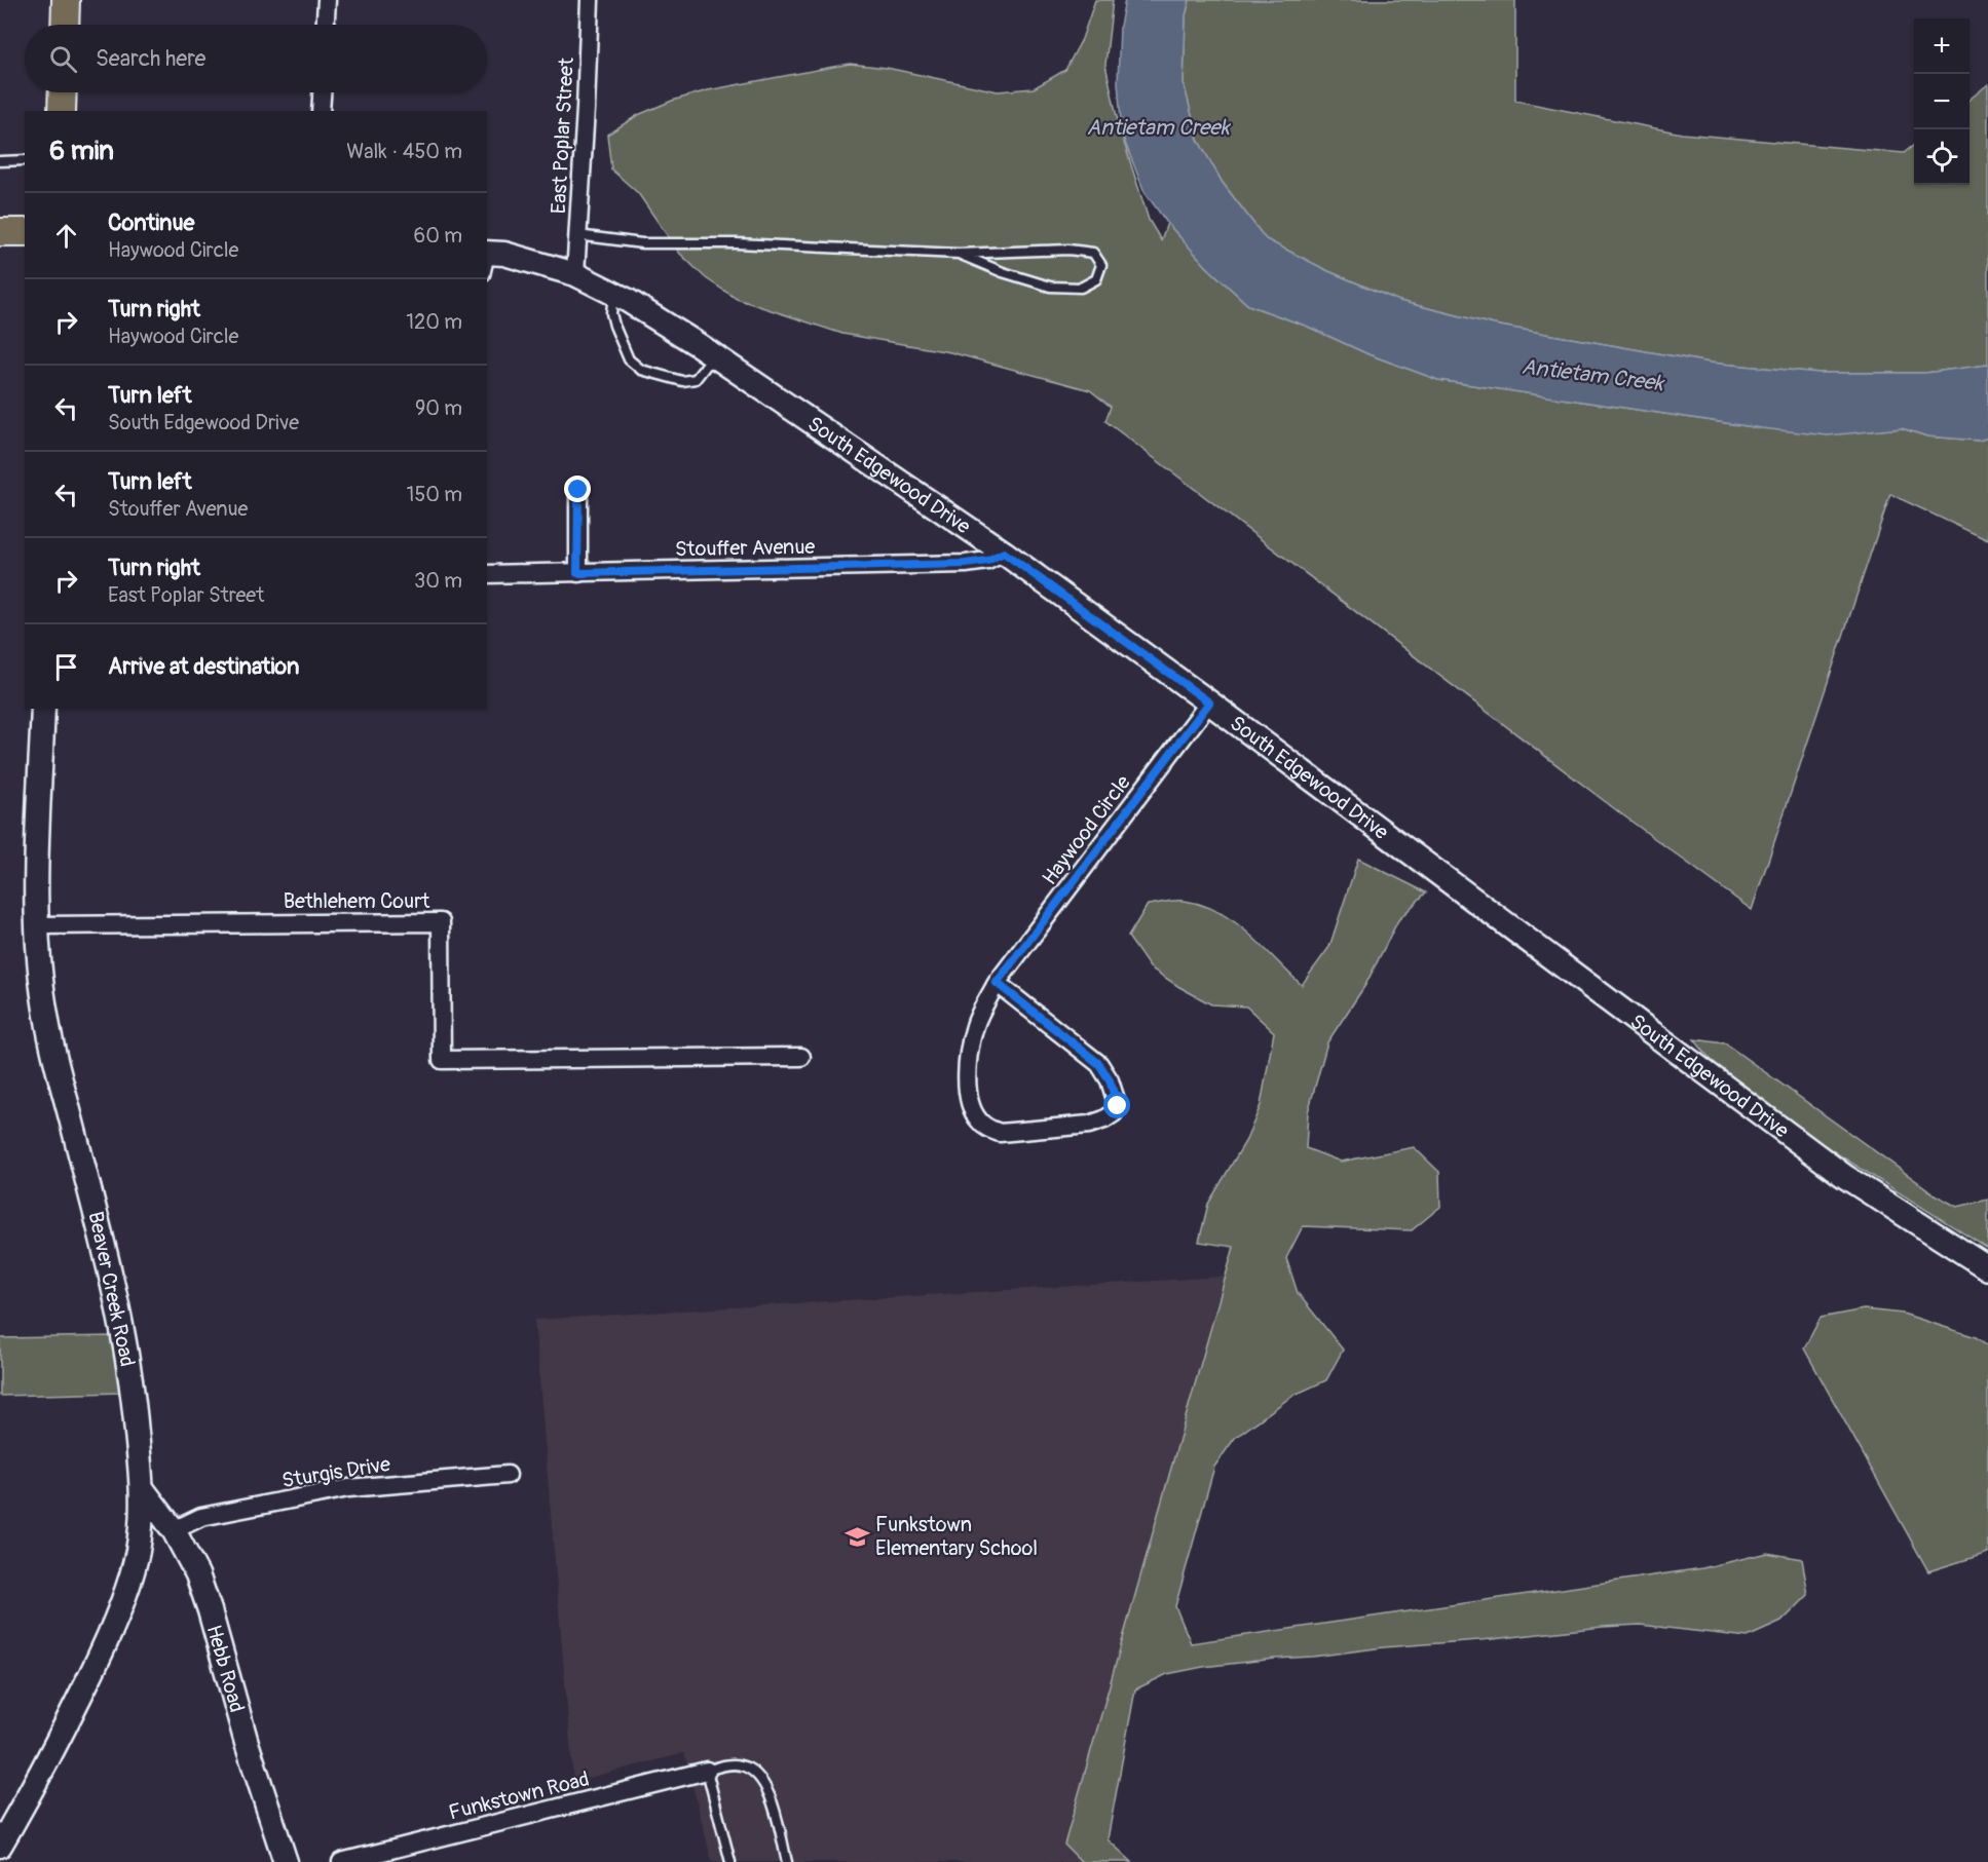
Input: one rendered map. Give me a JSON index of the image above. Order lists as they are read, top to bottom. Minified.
{"streets":{"main road":["South Edgewood Drive","Beaver Creek Road","Hebb Road"],"street":["East Poplar Street","Stouffer Avenue","Haywood Circle","Bethlehem Court","Sturgis Drive","Funkstown Road"]},"crossings":[["East Poplar Street","South Edgewood Drive"],["South Edgewood Drive","Stouffer Avenue"],["South Edgewood Drive","Haywood Circle"],["Bethlehem Court","Beaver Creek Road"],["Beaver Creek Road","Hebb Road"],["Sturgis Drive","Hebb Road"]],"water":["Antietam Creek"],"places":{"school or university":["Funkstown Elementary School"]},"page":{"map_buttons":["+","−"],"search":"Search here","heading":["6 min","Walk · 450 m"],"list":[["Continue","Haywood Circle","60 m"],["Turn right","Haywood Circle","120 m"],["Turn left","South Edgewood Drive","90 m"],["Turn left","Stouffer Avenue","150 m"],["Turn right","East Poplar Street","30 m"],"Arrive at destination"]}}
